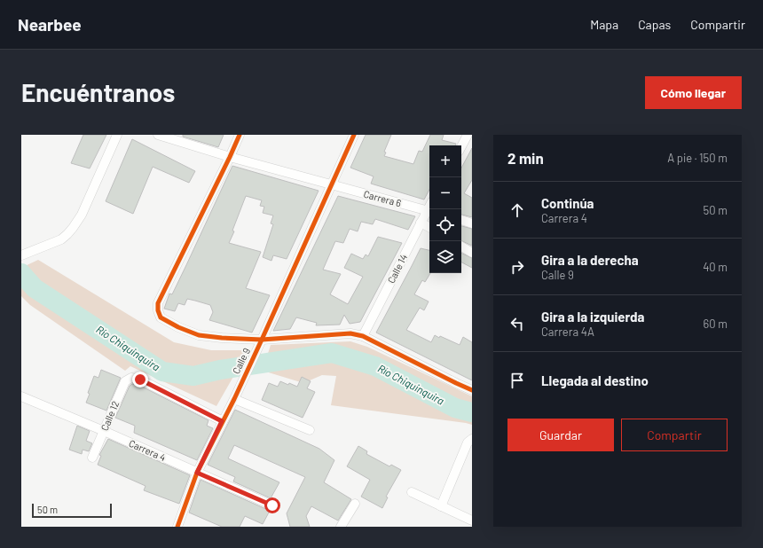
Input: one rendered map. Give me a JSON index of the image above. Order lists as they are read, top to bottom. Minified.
{"streets":{"street":["Carrera 6","Calle 14","Calle 9","Calle 12","Carrera 4"]},"crossings":[["Carrera 6","Calle 14"],["Carrera 6","Calle 9"],["Calle 9","Calle 12"],["Calle 9","Carrera 4"],["Calle 12","Carrera 4"]],"water":["Río Chiquinquira"],"scale_bar":"50 m","page":{"header":"Nearbee","nav":["Mapa","Capas","Compartir"],"buttons":["Cómo llegar",["Guardar","Compartir"]],"title":"Encuéntranos","heading":["2 min","A pie · 150 m"],"map_buttons":["+","−"],"list":[["Continúa","Carrera 4","50 m"],["Gira a la derecha","Calle 9","40 m"],["Gira a la izquierda","Carrera 4A","60 m"],"Llegada al destino"],"scale":"50 m"}}
